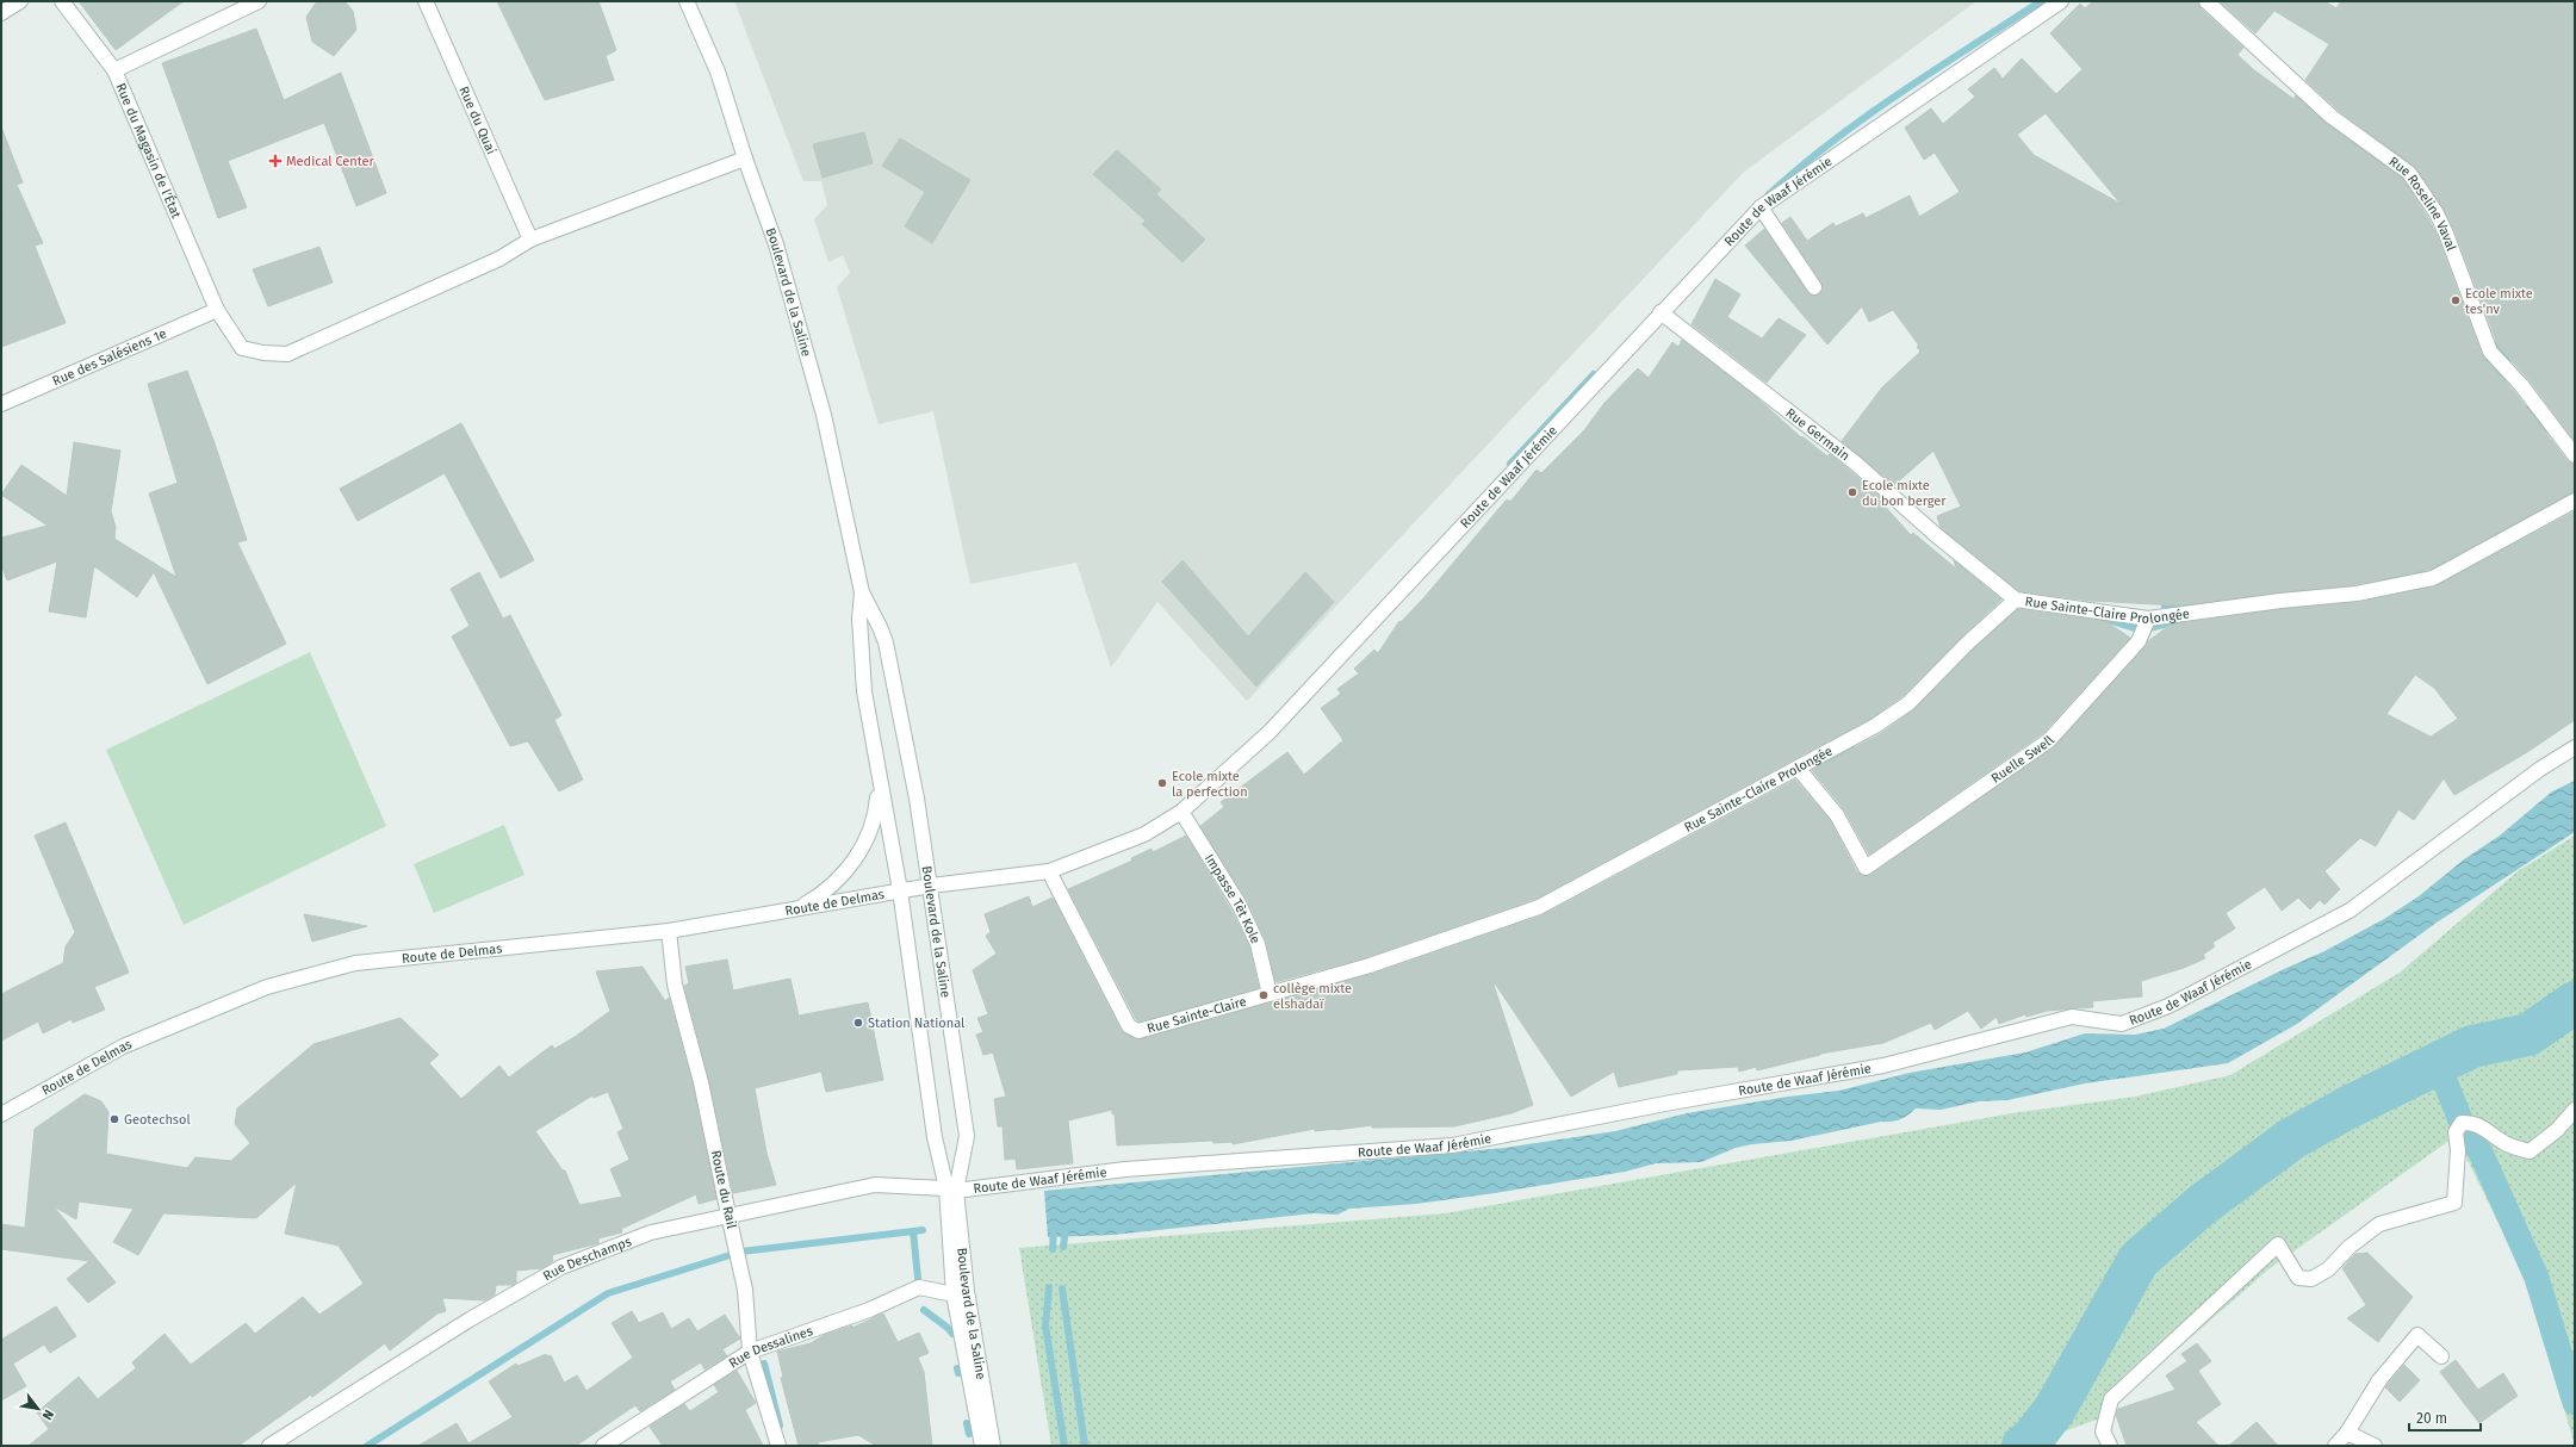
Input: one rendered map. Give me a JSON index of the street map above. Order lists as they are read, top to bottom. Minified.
{"streets":{"street":["Rue du Quai","Rue du Magasin de l'État","Route de Waaf Jérémie","Rue Roseline Vaval","Boulevard de la Saline","Rue des Salésiens 1e","Rue Germain","Rue Sainte-Claire Prolongée","Ruelle Swell","Impasse Tèt Kole","Route de Delmas","Rue Sainte-Claire","Route du Rail","Rue Deschamps","Rue Dessalines"]},"crossings":[["Rue du Quai","Rue du Magasin de l'État"],["Rue du Magasin de l'État","Boulevard de la Saline"],["Rue du Magasin de l'État","Rue des Salésiens 1e"],["Route de Waaf Jérémie","Boulevard de la Saline"],["Route de Waaf Jérémie","Rue Germain"],["Route de Waaf Jérémie","Impasse Tèt Kole"],["Route de Waaf Jérémie","Route de Delmas"],["Route de Waaf Jérémie","Rue Sainte-Claire"],["Route de Waaf Jérémie","Rue Deschamps"],["Boulevard de la Saline","Route de Delmas"],["Boulevard de la Saline","Rue Deschamps"],["Boulevard de la Saline","Rue Dessalines"],["Rue Germain","Rue Sainte-Claire Prolongée"],["Rue Sainte-Claire Prolongée","Ruelle Swell"],["Rue Sainte-Claire Prolongée","Rue Sainte-Claire"],["Impasse Tèt Kole","Rue Sainte-Claire"],["Route de Delmas","Route du Rail"],["Route du Rail","Rue Deschamps"],["Route du Rail","Rue Dessalines"]],"places":{"health":["Medical Center"],"other":["Ecole mixte tes'nv","Ecole mixte du bon berger","Ecole mixte la perfection","collège mixte elshadaï","Station National","Geotechsol"]},"scale_bar":"20 m","north":"bottom right"}
